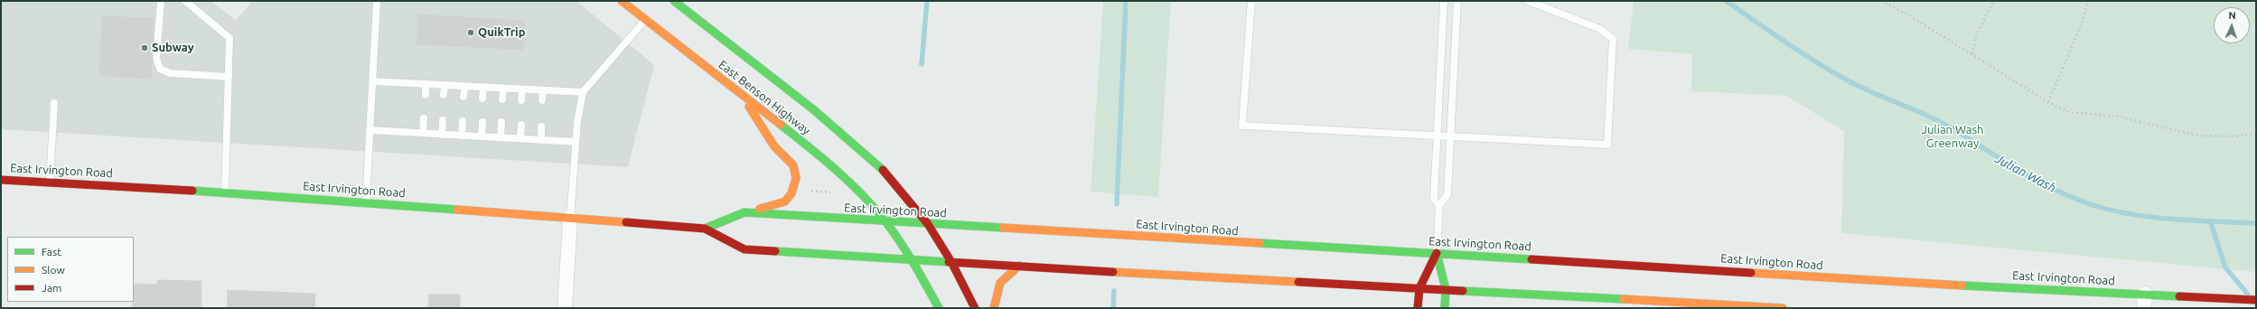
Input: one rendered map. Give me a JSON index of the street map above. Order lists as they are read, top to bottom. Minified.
{"streets":{"main road":["East Benson Highway","East Irvington Road"]},"crossings":[["East Benson Highway","East Irvington Road"]],"water":["Julian Wash"],"parks":["Julian Wash Greenway"],"places":["QuikTrip","Subway"],"legend":["Fast","Slow","Jam"],"north":"top"}
